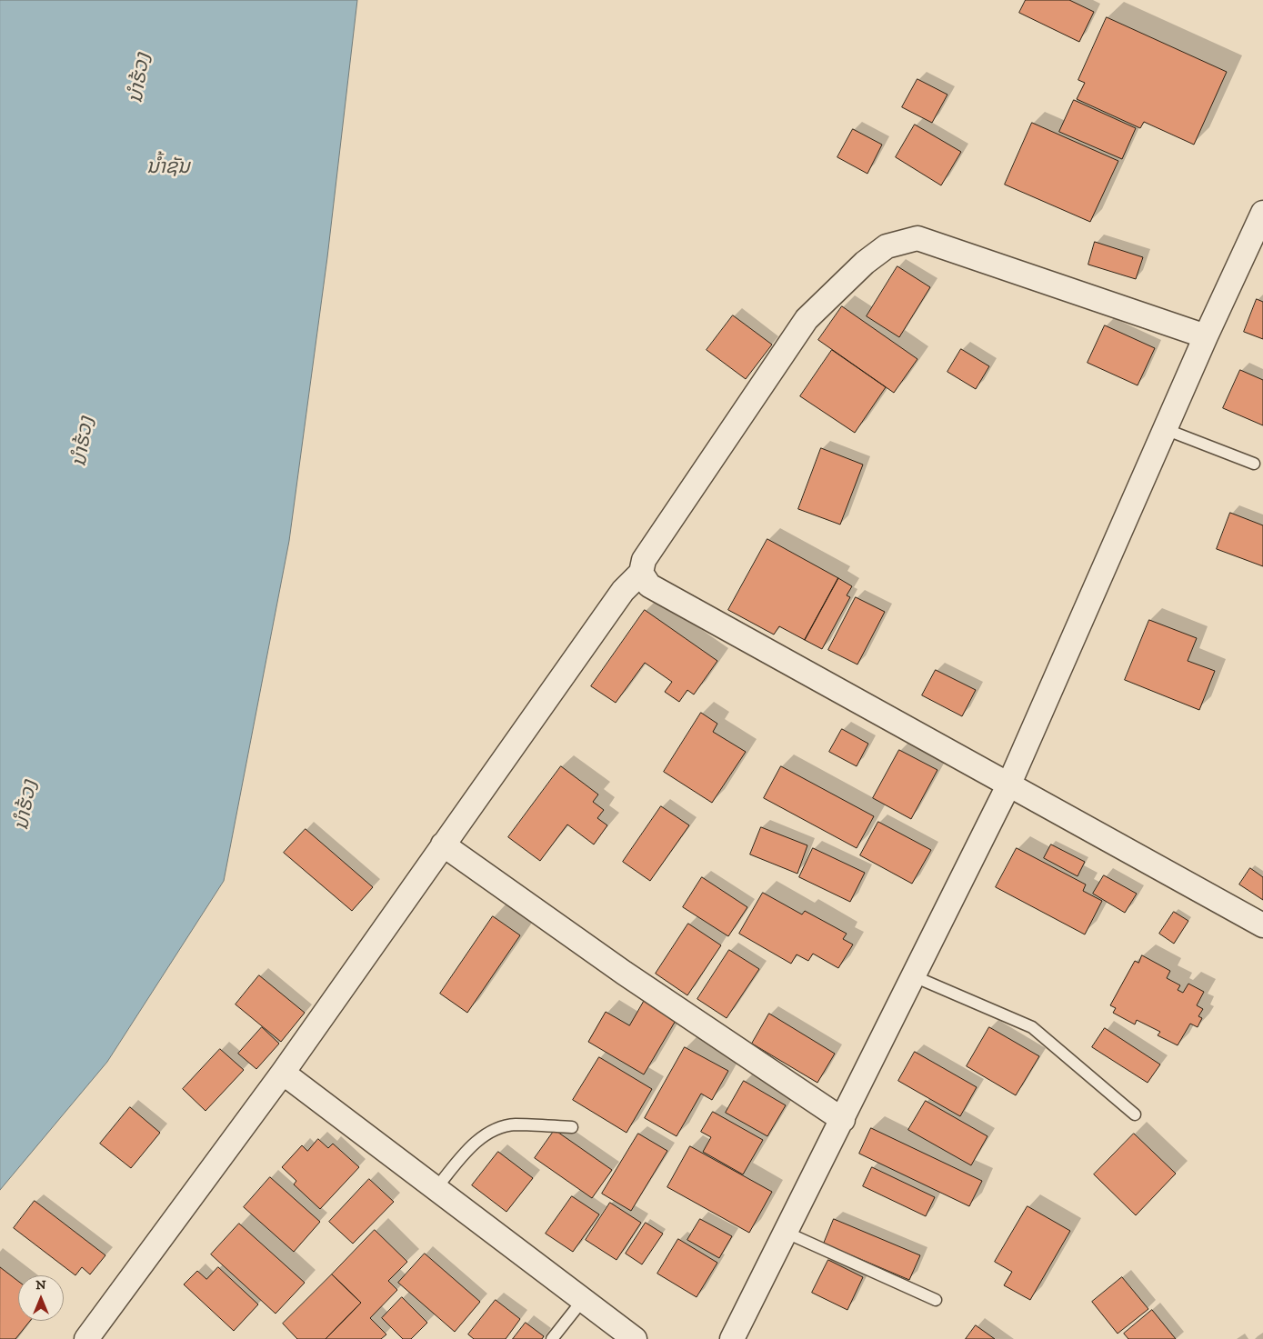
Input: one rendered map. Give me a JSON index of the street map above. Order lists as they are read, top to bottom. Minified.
{"water":["ນຳ້ຮວງ","ນ້ຳຊັນ"],"north":"top"}
